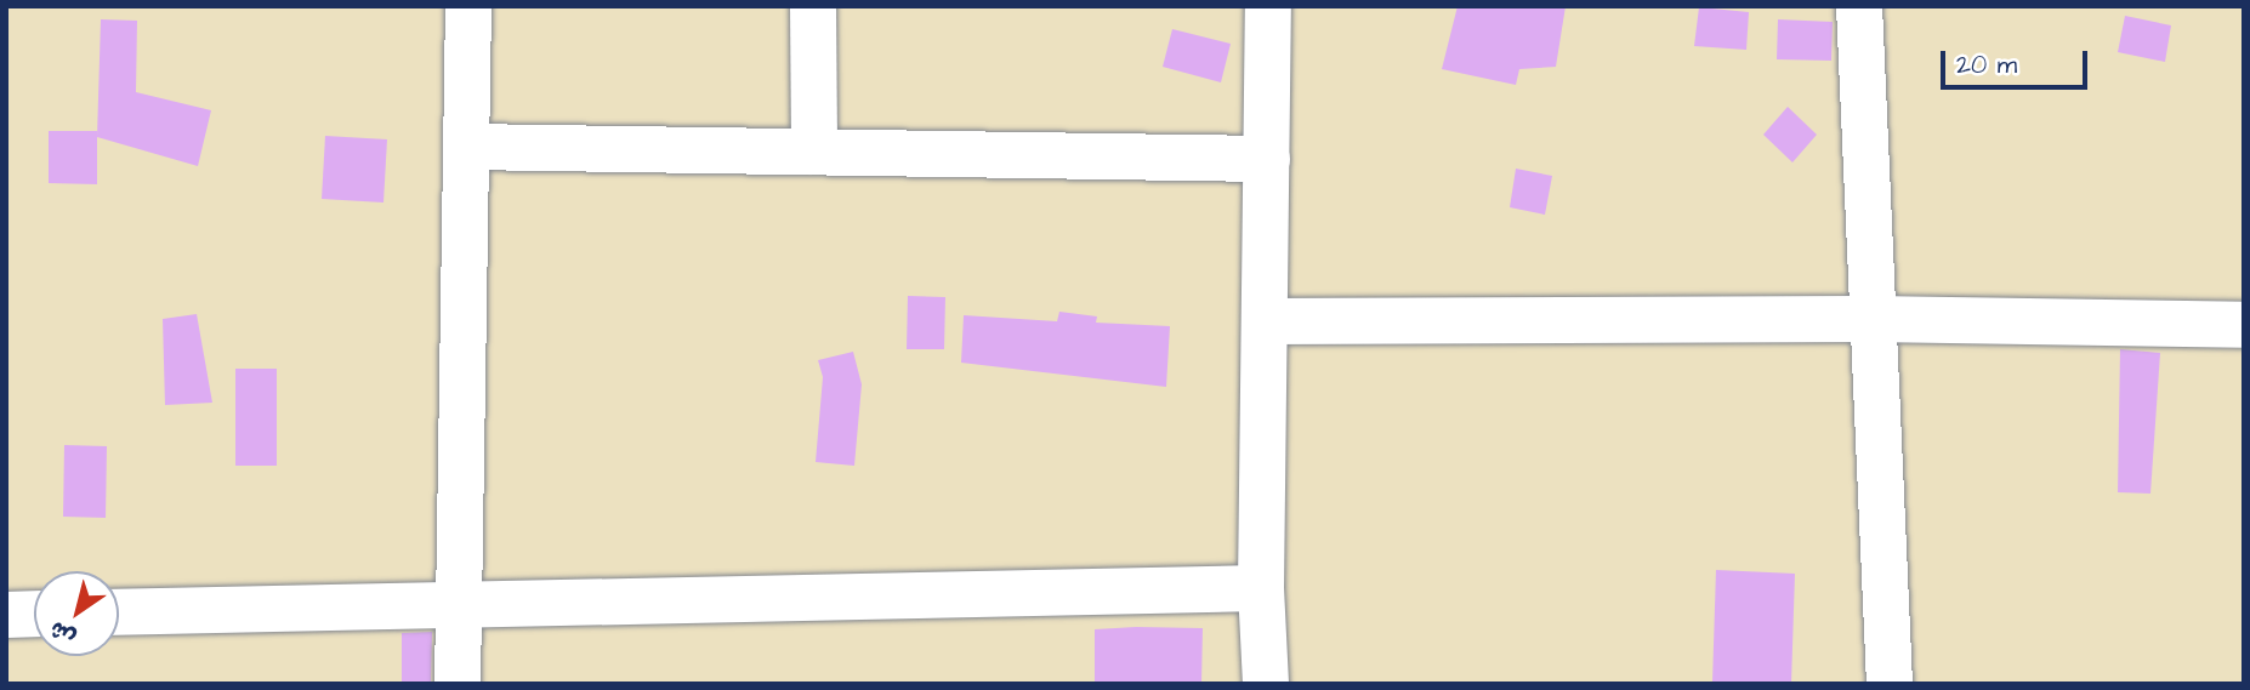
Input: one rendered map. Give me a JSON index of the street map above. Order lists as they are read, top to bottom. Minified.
{"scale_bar":"20 m","north":"bottom left"}
